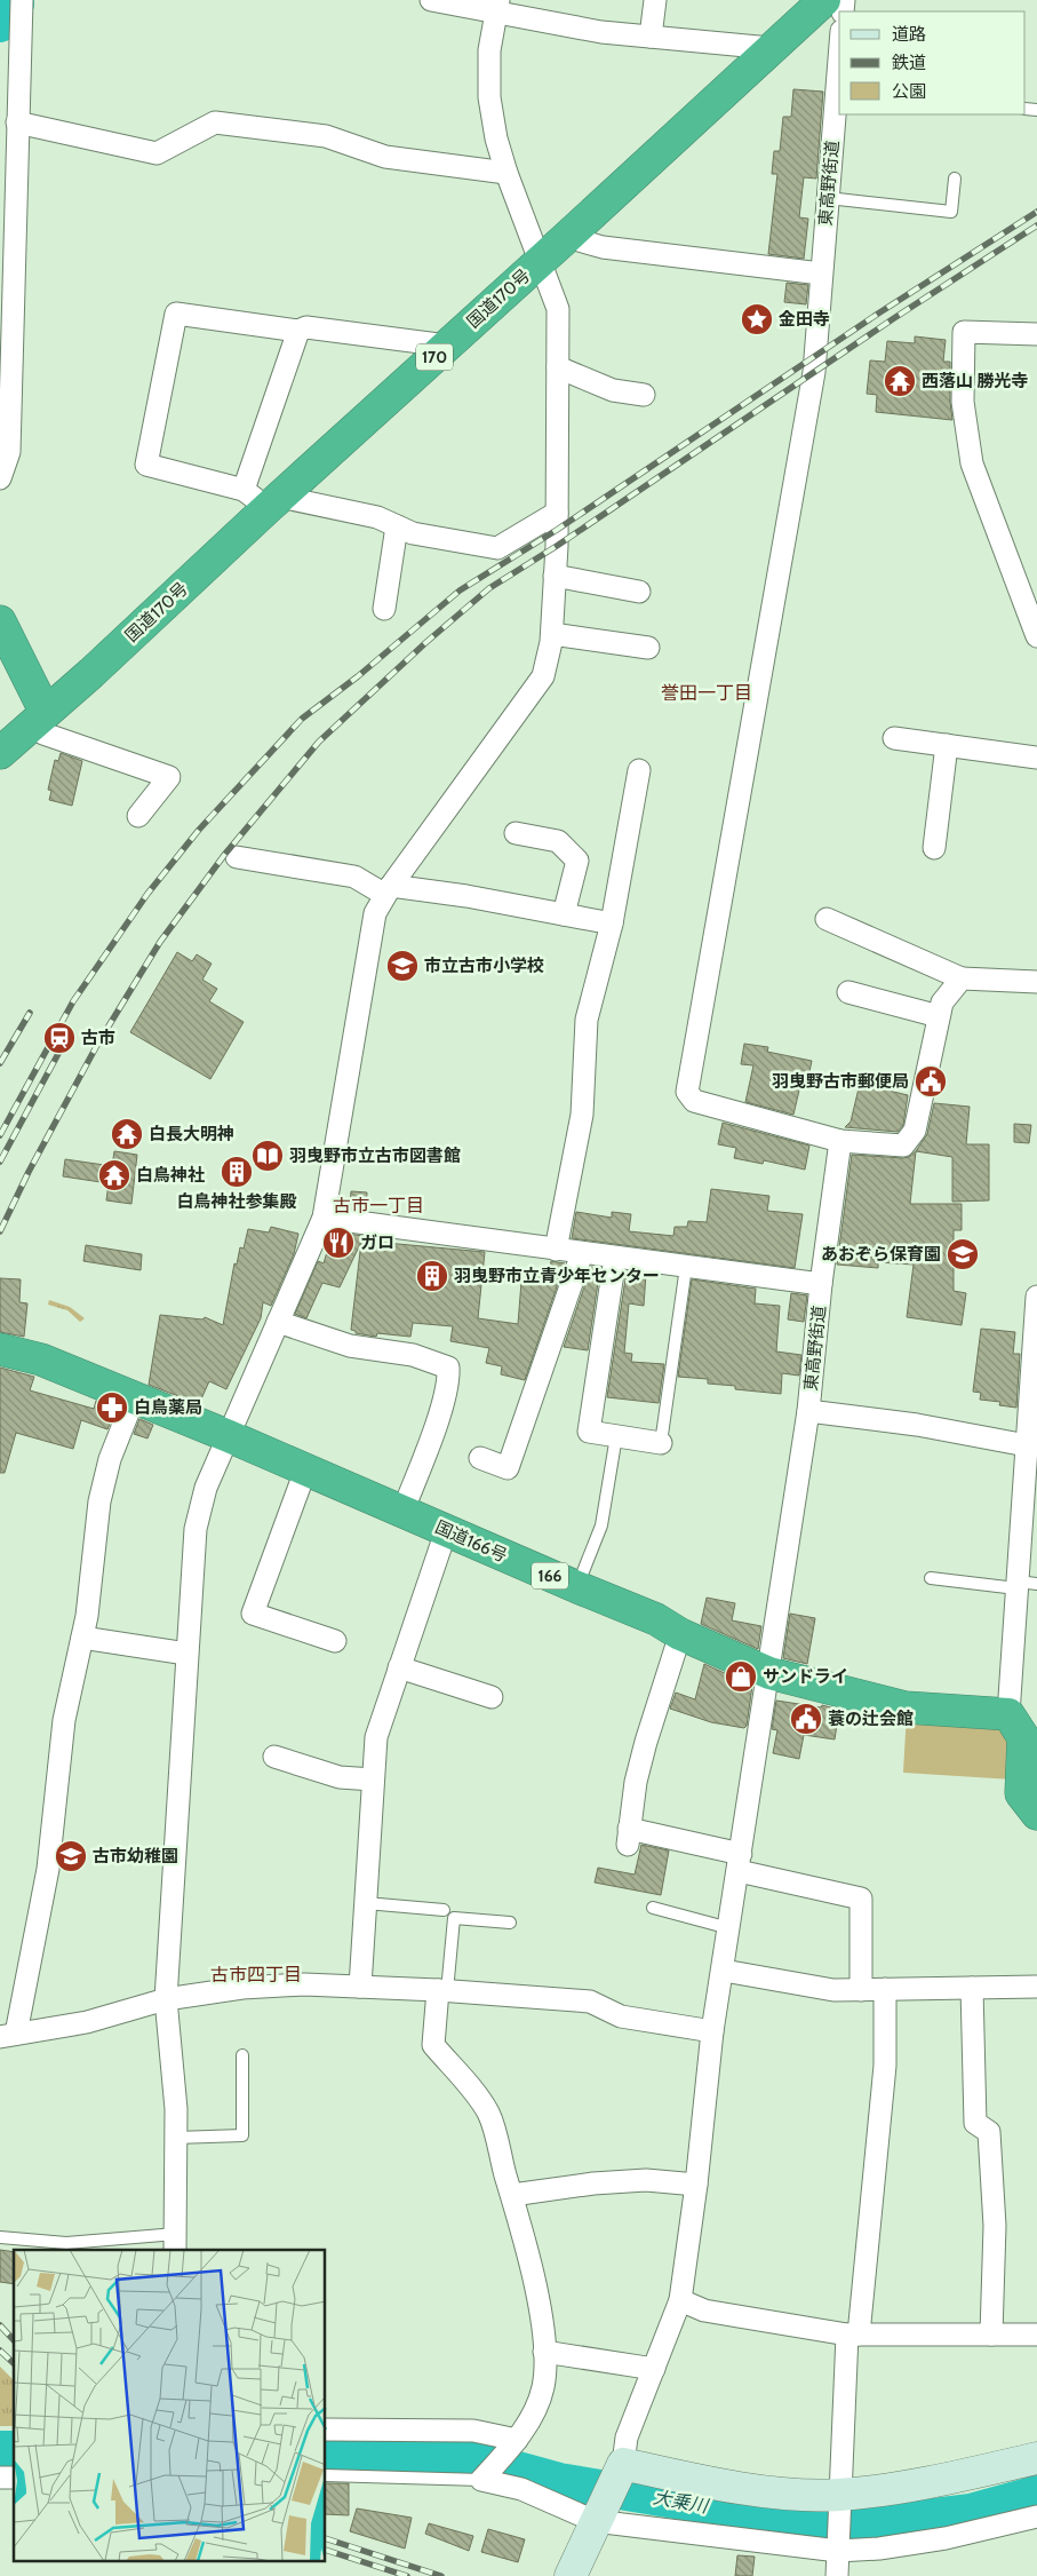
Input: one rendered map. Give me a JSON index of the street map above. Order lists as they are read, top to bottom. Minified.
{"streets":{"highway":["国道170号","170","国道166号","166"],"street":["東高野街道"]},"crossings":[["東高野街道","国道166号"]],"districts":["誉田一丁目","古市一丁目","古市四丁目"],"water":["大乗川"],"places":{"place":["金田寺"],"temple":["西落山 勝光寺","白長大明神","白鳥神社"],"school or university":["市立古市小学校","あおぞら保育園","古市幼稚園"],"station":["古市"],"public building":["羽曳野古市郵便局","蓑の辻会館"],"library":["羽曳野市立古市図書館"],"building":["白鳥神社参集殿","羽曳野市立青少年センター"],"restaurant":["ガロ"],"pharmacy":["白鳥薬局"],"shop":["サンドライ"]},"legend":["道路","鉄道","公園"]}
